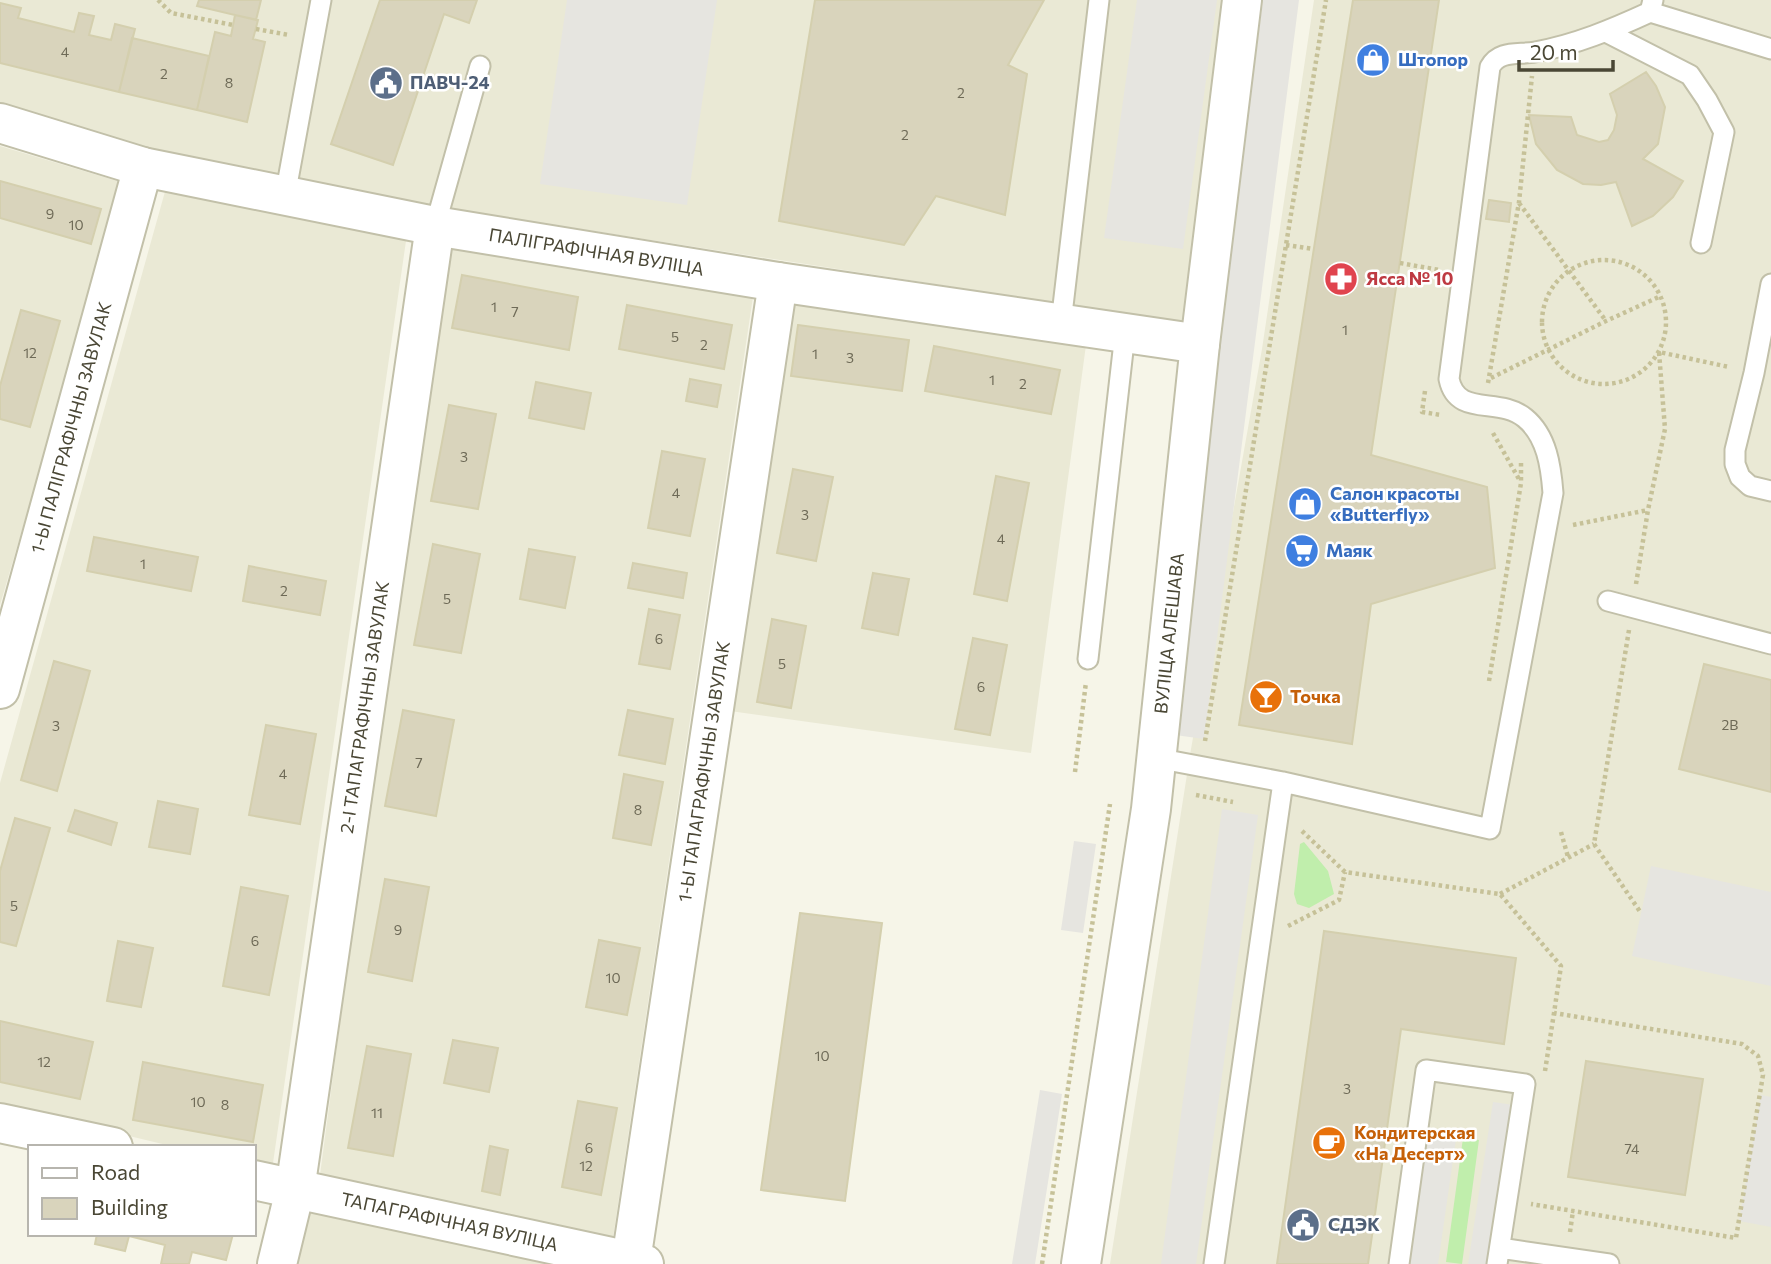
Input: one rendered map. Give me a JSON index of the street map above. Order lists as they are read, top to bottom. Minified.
{"streets":{"street":["ПАЛІГРАФІЧНАЯ ВУЛІЦА","1-Ы ПАЛІГРАФІЧНЫ ЗАВУЛАК","ВУЛІЦА АЛЕШАВА","2-І ТАПАГРАФІЧНЫ ЗАВУЛАК","1-Ы ТАПАГРАФІЧНЫ ЗАВУЛАК","ТАПАГРАФІЧНАЯ ВУЛІЦА"]},"crossings":[["ПАЛІГРАФІЧНАЯ ВУЛІЦА","1-Ы ПАЛІГРАФІЧНЫ ЗАВУЛАК"],["ПАЛІГРАФІЧНАЯ ВУЛІЦА","ВУЛІЦА АЛЕШАВА"],["ПАЛІГРАФІЧНАЯ ВУЛІЦА","2-І ТАПАГРАФІЧНЫ ЗАВУЛАК"],["ПАЛІГРАФІЧНАЯ ВУЛІЦА","1-Ы ТАПАГРАФІЧНЫ ЗАВУЛАК"],["2-І ТАПАГРАФІЧНЫ ЗАВУЛАК","ТАПАГРАФІЧНАЯ ВУЛІЦА"],["1-Ы ТАПАГРАФІЧНЫ ЗАВУЛАК","ТАПАГРАФІЧНАЯ ВУЛІЦА"]],"places":{"shop":["Штопор","Салон красоты «Butterfly»"],"public building":["ПАВЧ-24","СДЭК"],"pharmacy":["Ясса № 10"],"supermarket":["Маяк"],"bar":["Точка"],"cafe":["Кондитерская «На Десерт»"]},"house_numbers":["4","2","8","2","2","9","10","1","7","1","5","2","12","1","3","1","2","3","4","3","4","1","2","5","6","5","6","2В","3","7","4","8","5","9","6","10","10","12","3","10","8","11","6","74","12"],"legend":["Road","Building"],"scale_bar":"20 m"}
